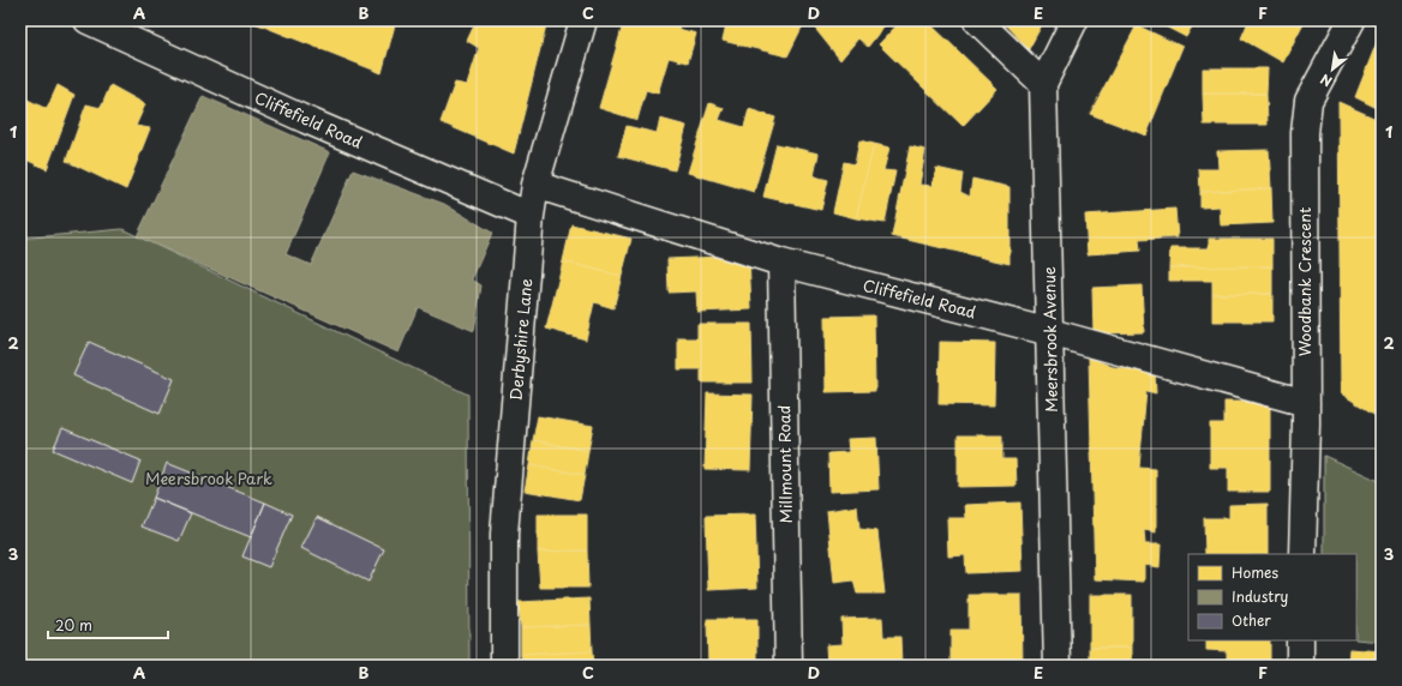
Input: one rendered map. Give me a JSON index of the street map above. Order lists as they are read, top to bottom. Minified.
{"streets":{"street":["Cliffefield Road","Woodbank Crescent","Derbyshire Lane","Meersbrook Avenue","Millmount Road"]},"crossings":[["Cliffefield Road","Woodbank Crescent"],["Cliffefield Road","Derbyshire Lane"],["Cliffefield Road","Meersbrook Avenue"],["Cliffefield Road","Millmount Road"]],"parks":["Meersbrook Park"],"legend":["Homes","Industry","Other"],"scale_bar":"20 m","north":"bottom left","grid":{"columns":["A","B","C","D","E","F"],"rows":["1","2","3"]}}
